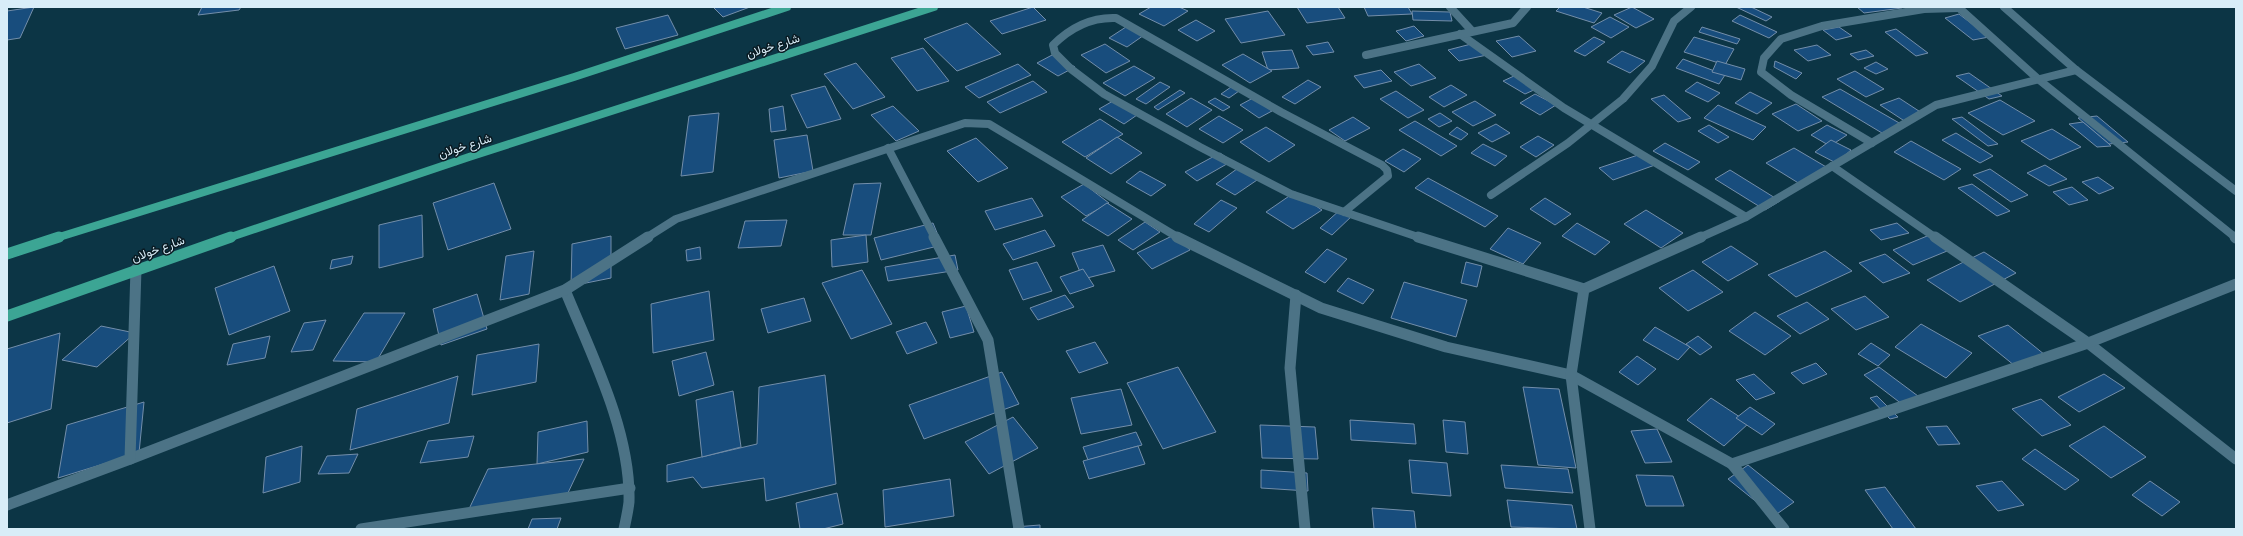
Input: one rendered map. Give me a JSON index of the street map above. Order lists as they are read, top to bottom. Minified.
{"streets":{"main road":["شارع خولان"]}}
